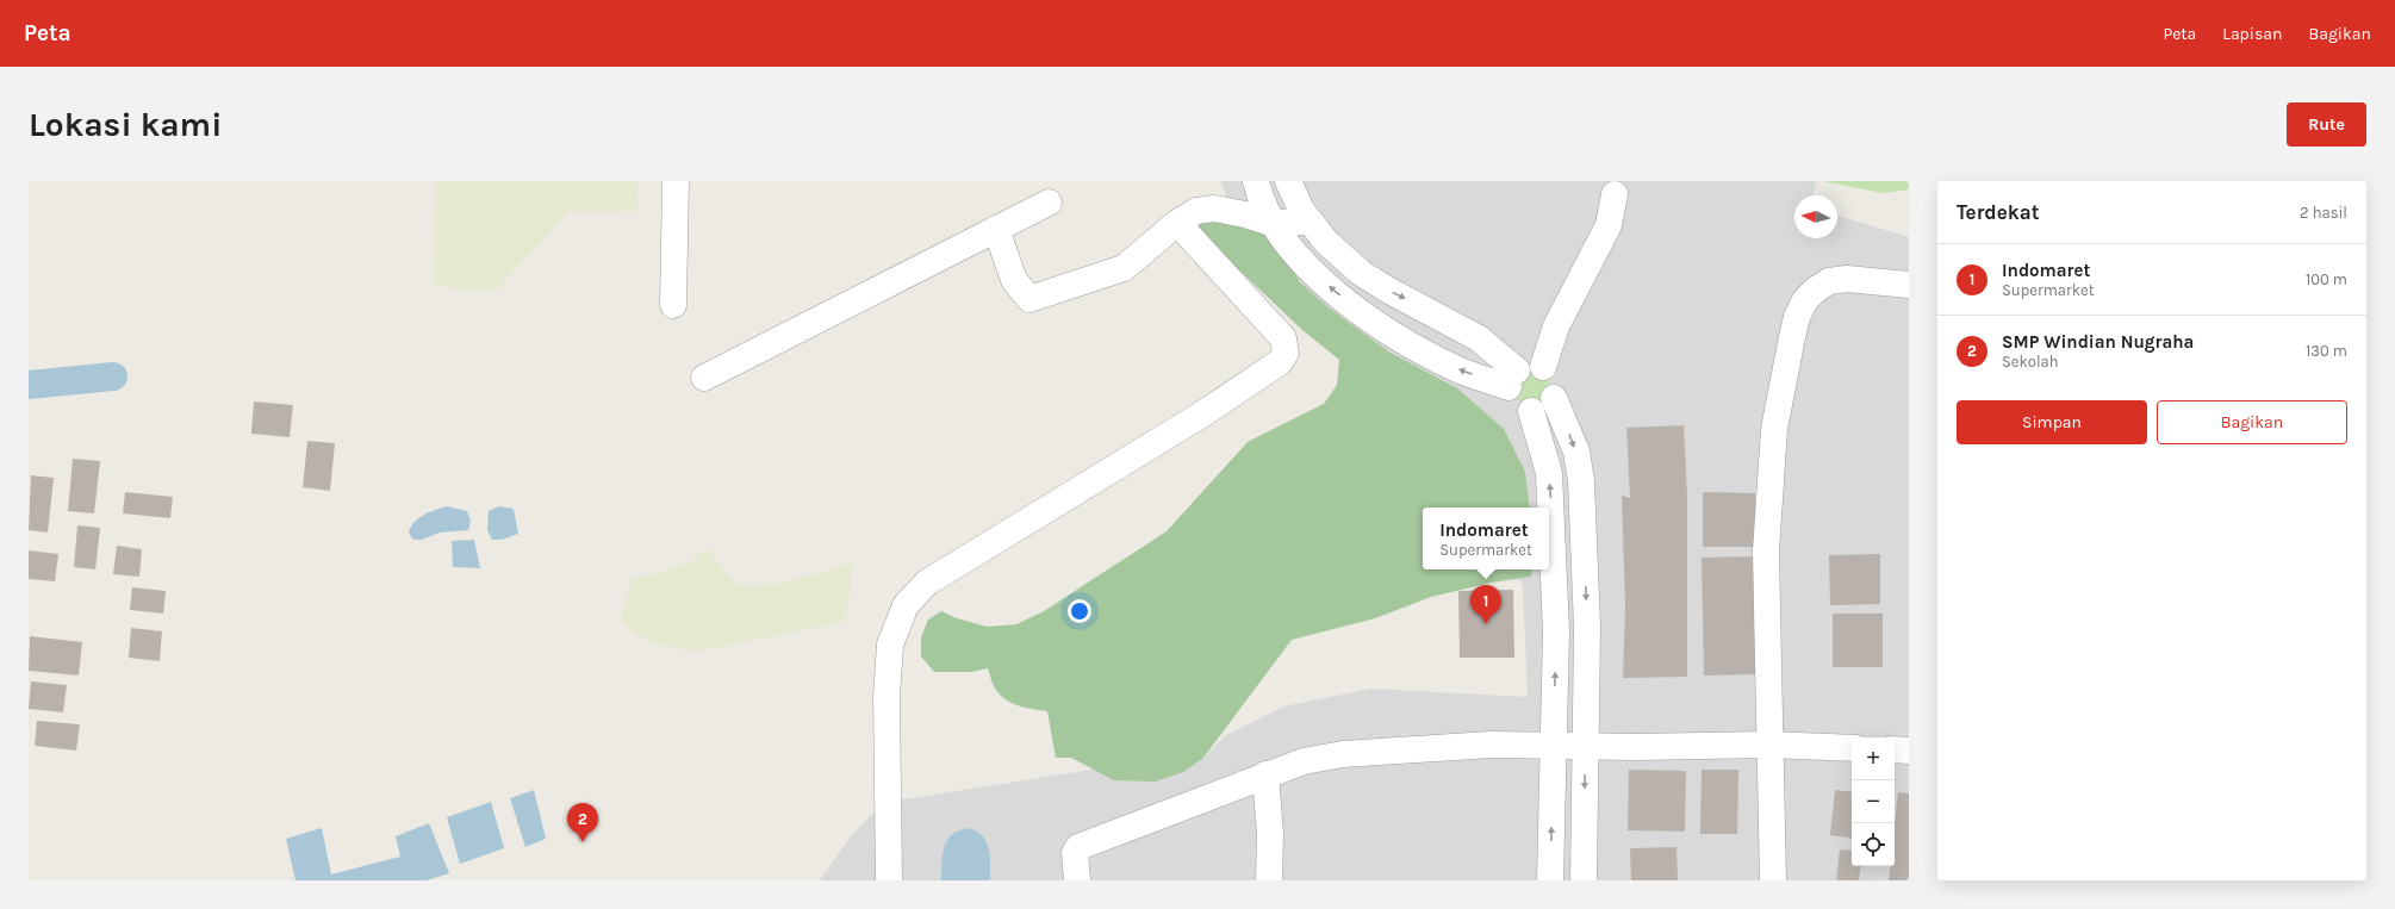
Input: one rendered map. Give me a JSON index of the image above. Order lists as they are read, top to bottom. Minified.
{"north":"left","page":{"header":"Peta","nav":["Peta","Lapisan","Bagikan"],"buttons":["Rute",["Simpan","Bagikan"]],"title":"Lokasi kami","heading":["Terdekat","2 hasil"],"list":[{"mark":"1","name":"Indomaret","note":"Supermarket","value":"100 m"},{"mark":"2","name":"SMP Windian Nugraha","note":"Sekolah","value":"130 m"}],"popup":["Indomaret","Supermarket"],"pins":["1","2"],"map_buttons":["+","−"]}}
